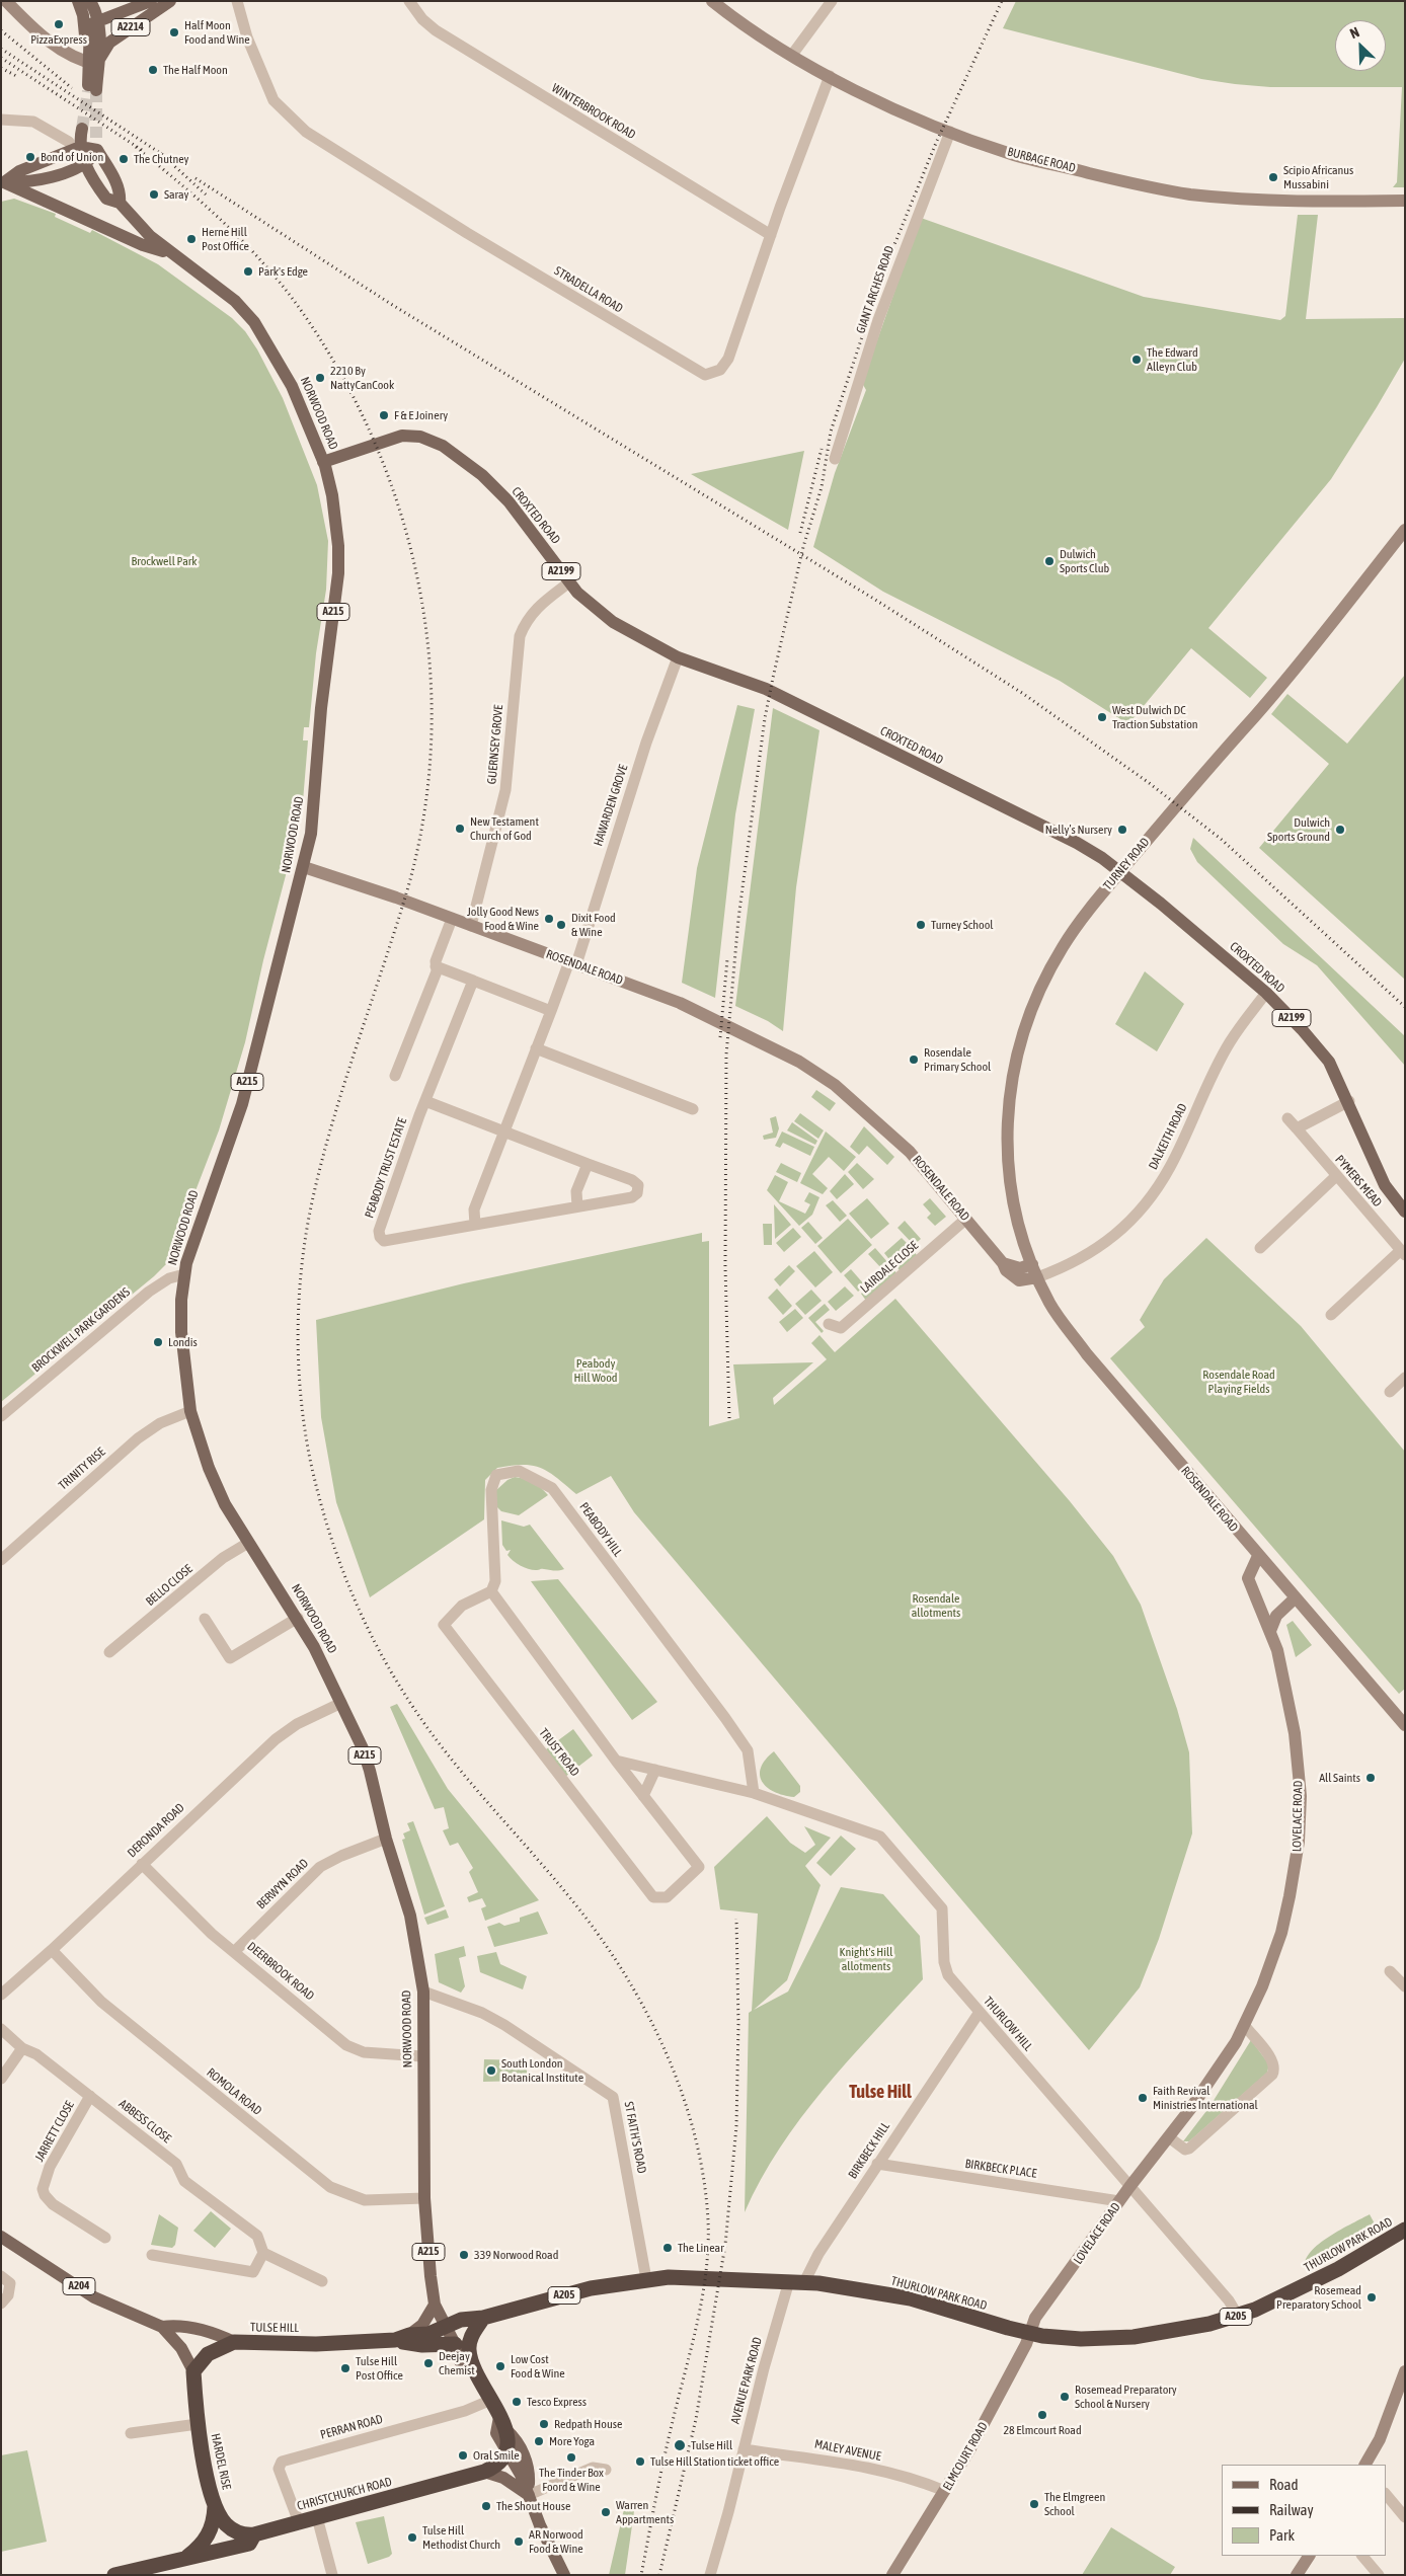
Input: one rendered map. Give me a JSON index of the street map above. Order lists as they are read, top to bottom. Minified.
{"streets":{"highway":["NORWOOD ROAD","THURLOW PARK ROAD","A205","TULSE HILL","HARDEL RISE","CHRISTCHURCH ROAD"],"main road":["A2214","CROXTED ROAD","A2199","A215","A204"],"street":["WINTERBROOK ROAD","BURBAGE ROAD","STRADELLA ROAD","GIANT ARCHES ROAD","GUERNSEY GROVE","HAWARDEN GROVE","TURNEY ROAD","ROSENDALE ROAD","DALKEITH ROAD","PEABODY TRUST ESTATE","PYMERS MEAD","LAIRDALE CLOSE","BROCKWELL PARK GARDENS","TRINITY RISE","PEABODY HILL","BELLO CLOSE","TRUST ROAD","LOVELACE ROAD","DERONDA ROAD","BERWYN ROAD","DEERBROOK ROAD","THURLOW HILL","ROMOLA ROAD","ABBESS CLOSE","JARRETT CLOSE","ST FAITH'S ROAD","BIRKBECK HILL","BIRKBECK PLACE","AVENUE PARK ROAD","PERRAN ROAD","MALEY AVENUE","ELMCOURT ROAD"]},"crossings":[["WINTERBROOK ROAD","STRADELLA ROAD"],["BURBAGE ROAD","STRADELLA ROAD"],["BURBAGE ROAD","GIANT ARCHES ROAD"],["NORWOOD ROAD","CROXTED ROAD"],["NORWOOD ROAD","A215"],["NORWOOD ROAD","ROSENDALE ROAD"],["NORWOOD ROAD","BROCKWELL PARK GARDENS"],["NORWOOD ROAD","TRINITY RISE"],["NORWOOD ROAD","BELLO CLOSE"],["NORWOOD ROAD","DERONDA ROAD"],["NORWOOD ROAD","BERWYN ROAD"],["NORWOOD ROAD","DEERBROOK ROAD"],["NORWOOD ROAD","ROMOLA ROAD"],["NORWOOD ROAD","ST FAITH'S ROAD"],["NORWOOD ROAD","THURLOW PARK ROAD"],["NORWOOD ROAD","A205"],["NORWOOD ROAD","TULSE HILL"],["NORWOOD ROAD","PERRAN ROAD"],["NORWOOD ROAD","CHRISTCHURCH ROAD"],["CROXTED ROAD","GUERNSEY GROVE"],["CROXTED ROAD","HAWARDEN GROVE"],["CROXTED ROAD","TURNEY ROAD"],["CROXTED ROAD","DALKEITH ROAD"],["GUERNSEY GROVE","ROSENDALE ROAD"],["HAWARDEN GROVE","ROSENDALE ROAD"],["TURNEY ROAD","ROSENDALE ROAD"],["ROSENDALE ROAD","DALKEITH ROAD"],["ROSENDALE ROAD","LAIRDALE CLOSE"],["ROSENDALE ROAD","LOVELACE ROAD"],["PEABODY HILL","TRUST ROAD"],["PEABODY HILL","THURLOW HILL"],["LOVELACE ROAD","THURLOW HILL"],["LOVELACE ROAD","BIRKBECK PLACE"],["LOVELACE ROAD","THURLOW PARK ROAD"],["LOVELACE ROAD","ELMCOURT ROAD"],["DERONDA ROAD","DEERBROOK ROAD"],["DERONDA ROAD","ROMOLA ROAD"],["BERWYN ROAD","DEERBROOK ROAD"],["THURLOW HILL","BIRKBECK HILL"],["THURLOW HILL","THURLOW PARK ROAD"],["ABBESS CLOSE","JARRETT CLOSE"],["ST FAITH'S ROAD","THURLOW PARK ROAD"],["BIRKBECK HILL","BIRKBECK PLACE"],["BIRKBECK HILL","THURLOW PARK ROAD"],["BIRKBECK HILL","AVENUE PARK ROAD"],["THURLOW PARK ROAD","TULSE HILL"],["THURLOW PARK ROAD","AVENUE PARK ROAD"],["THURLOW PARK ROAD","ELMCOURT ROAD"],["A205","TULSE HILL"],["A205","HARDEL RISE"],["TULSE HILL","HARDEL RISE"],["AVENUE PARK ROAD","MALEY AVENUE"],["PERRAN ROAD","CHRISTCHURCH ROAD"],["MALEY AVENUE","ELMCOURT ROAD"],["HARDEL RISE","CHRISTCHURCH ROAD"]],"districts":["Tulse Hill"],"parks":["Brockwell Park","Peabody Hill Wood","Rosendale Road Playing Fields","Rosendale allotments","Knight's Hill allotments"],"places":["PizzaExpress","Half Moon Food and Wine","The Half Moon","Bond of Union","The Chutney","Scipio Africanus Mussabini","Saray","Herne Hill Post Office","Park's Edge","The Edward Alleyn Club","2210 By NattyCanCook","F & E Joinery","Dulwich Sports Club","West Dulwich DC Traction Substation","New Testament Church of God","Nelly’s Nursery","Dulwich Sports Ground","Jolly Good News Food & Wine","Dixit Food & Wine","Turney School","Rosendale Primary School","Londis","All Saints","South London Botanical Institute","Faith Revival Ministries International","The Linear","339 Norwood Road","Rosemead Preparatory School","Deejay Chemist","Low Cost Food & Wine","Tulse Hill Post Office","Rosemead Preparatory School & Nursery","Tesco Express","28 Elmcourt Road","Redpath House","More Yoga","Tulse Hill","Oral Smile","The Tinder Box Foord & Wine","Tulse Hill Station ticket office","The Elmgreen School","The Shout House","Warren Appartments","Tulse Hill Methodist Church","AR Norwood Food & Wine"],"legend":["Road","Railway","Park"],"north":"top left"}
